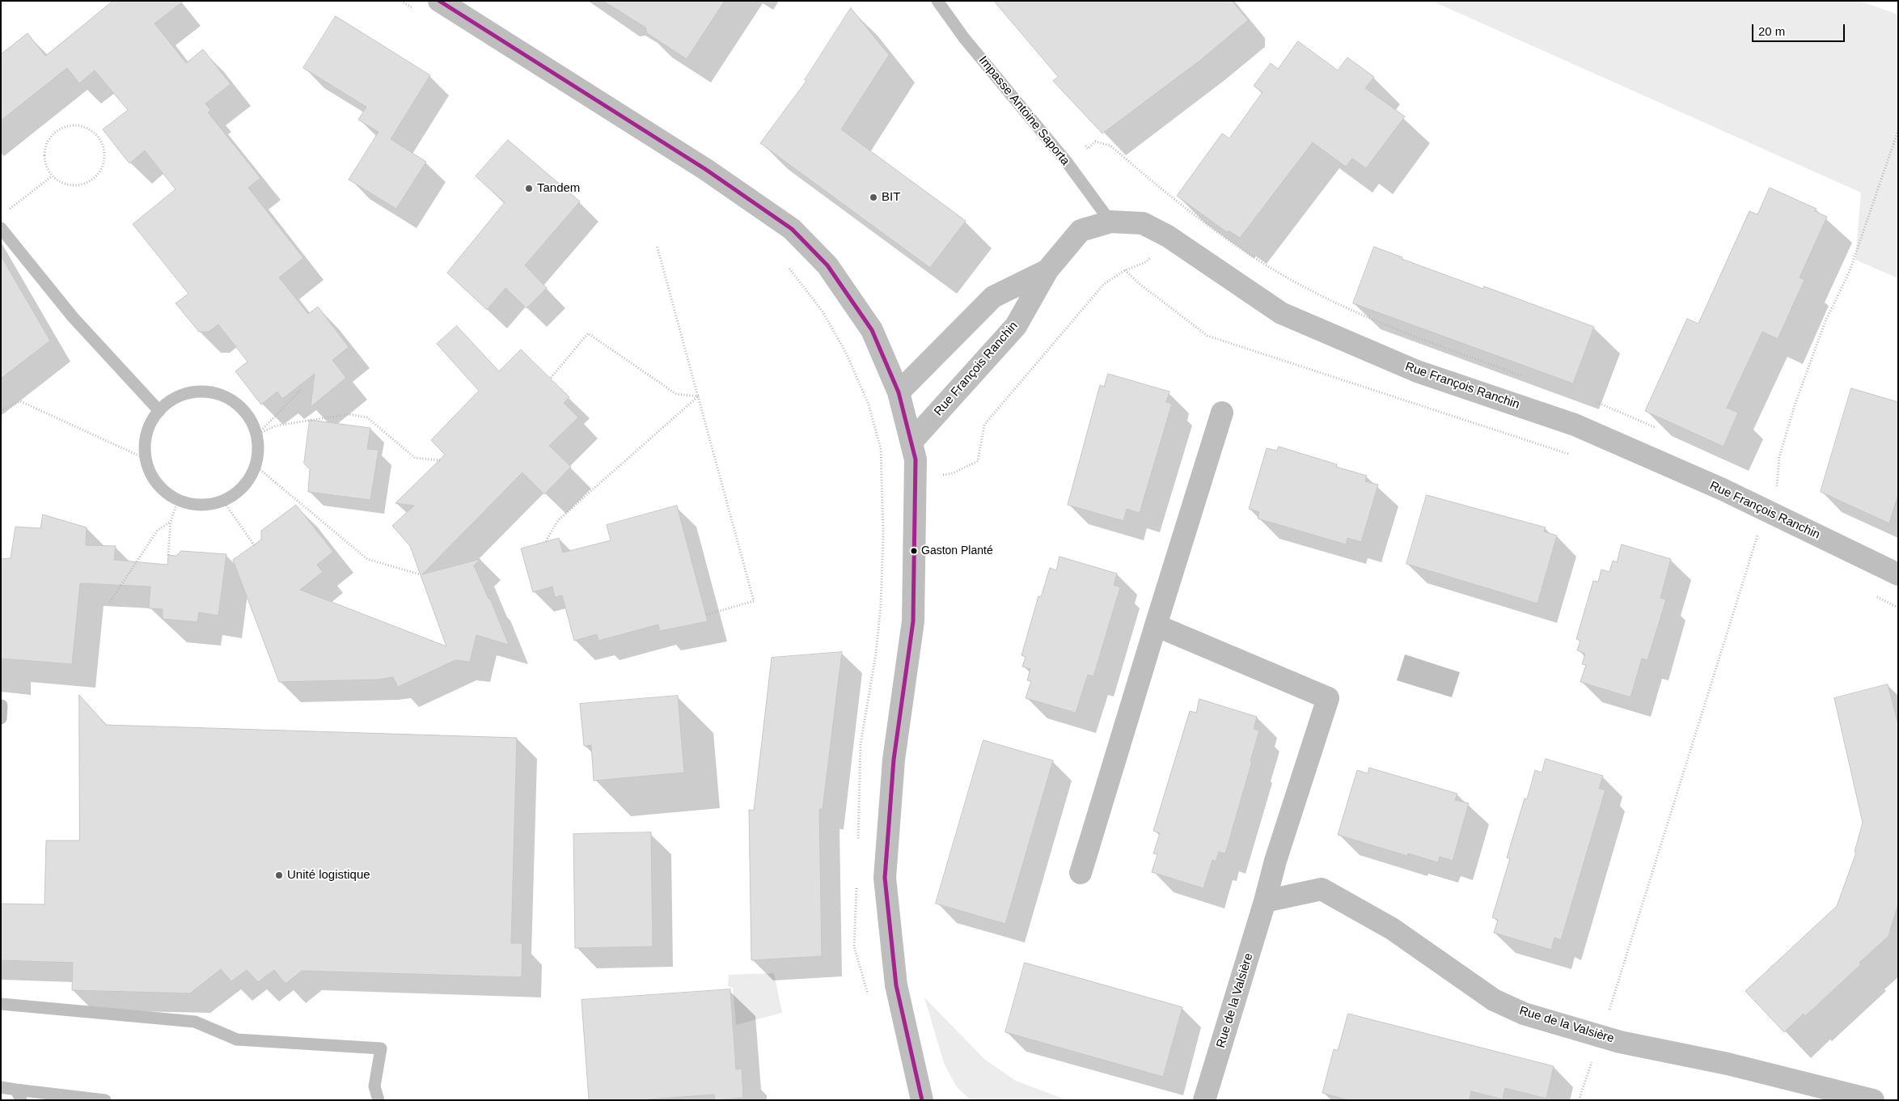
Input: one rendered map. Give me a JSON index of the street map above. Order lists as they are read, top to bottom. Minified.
{"streets":{"street":["Rue François Ranchin","Rue de la Valsière"],"lane":["Impasse Antoine Saporta"]},"crossings":[["Impasse Antoine Saporta","Rue François Ranchin"]],"places":["Tandem","BIT","Gaston Planté","Unité logistique"],"scale_bar":"20 m"}
